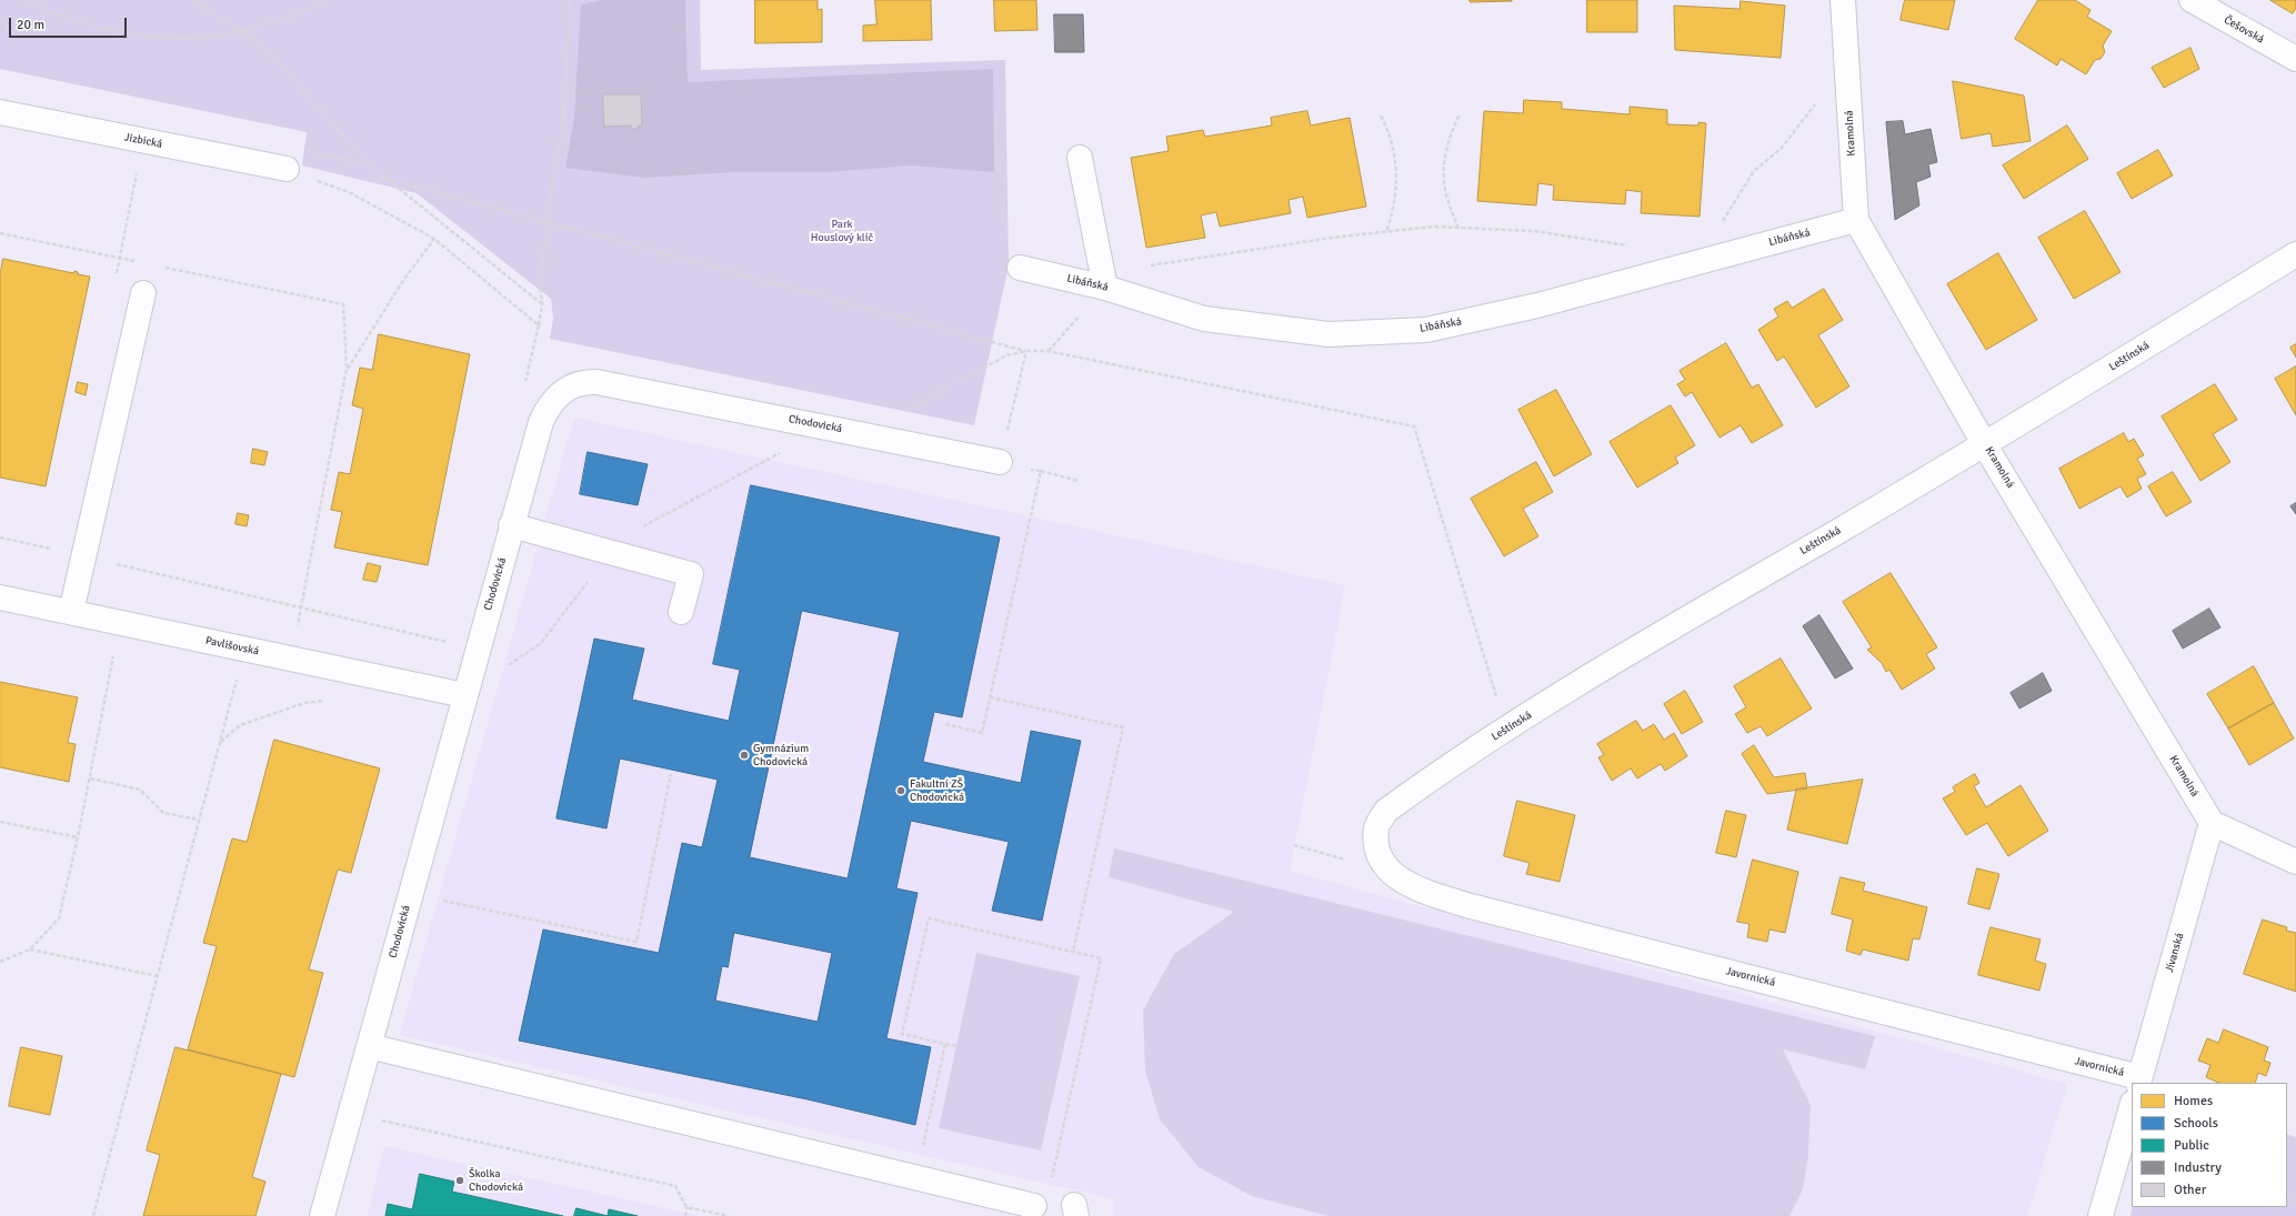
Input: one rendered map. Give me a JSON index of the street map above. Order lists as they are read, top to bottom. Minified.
{"streets":{"street":["Češovská","Kramolná","Jizbická","Libáňská","Leštínská","Chodovická","Pavlišovská","Jívanská","Javornická"]},"crossings":[["Kramolná","Libáňská"],["Kramolná","Leštínská"],["Kramolná","Jívanská"],["Leštínská","Javornická"],["Chodovická","Pavlišovská"],["Jívanská","Javornická"]],"parks":["Park Houslový klíč"],"places":["Gymnázium Chodovická","Fakultní ZŠ Chodovická","Školka Chodovická"],"legend":["Homes","Schools","Public","Industry","Other"],"scale_bar":"20 m"}
